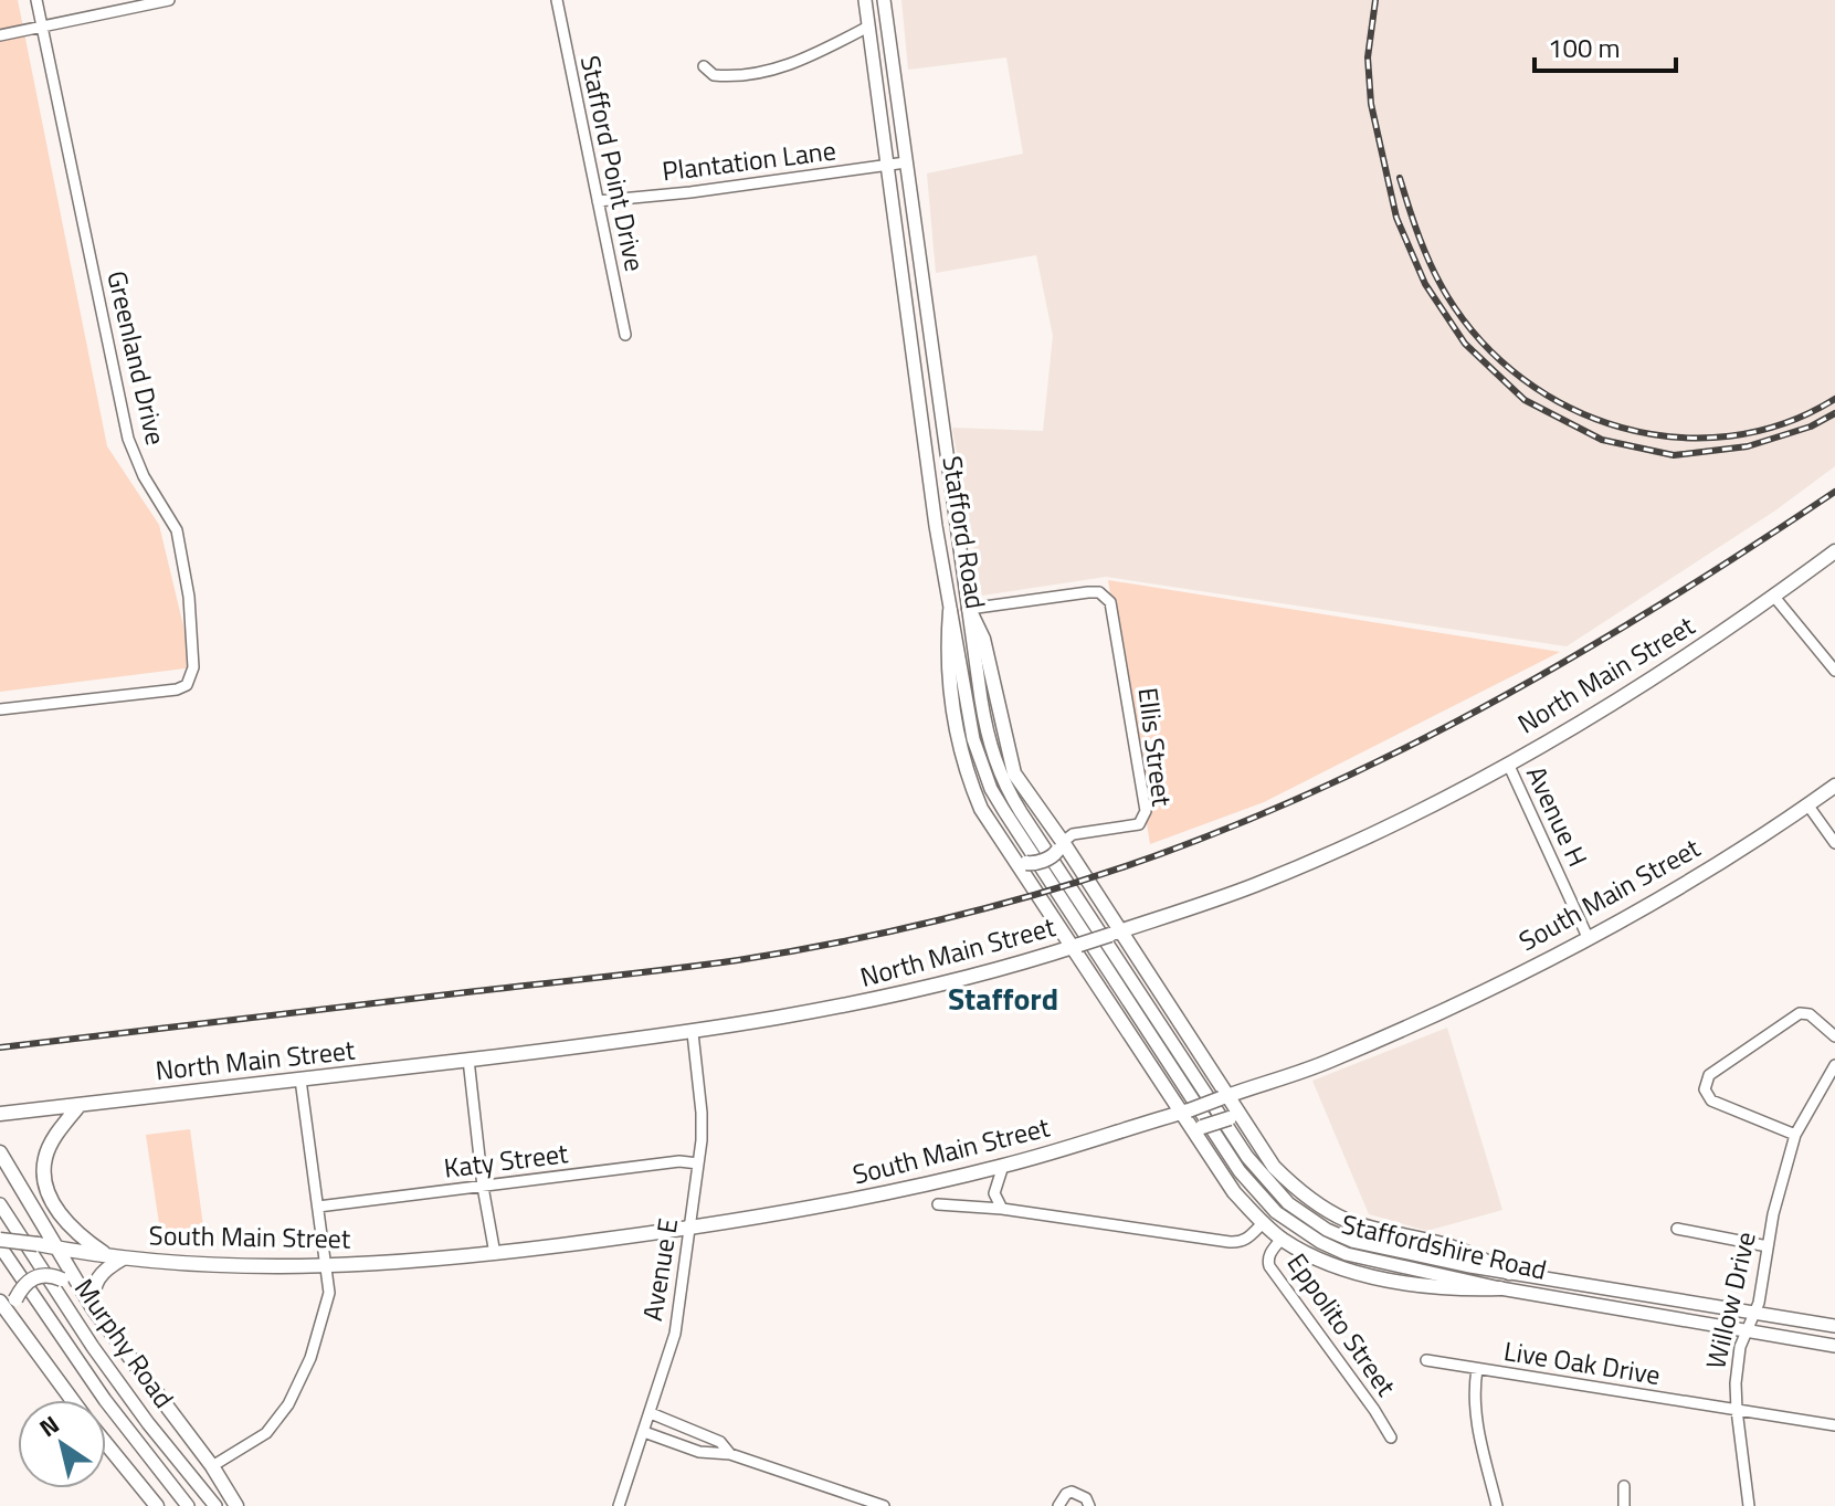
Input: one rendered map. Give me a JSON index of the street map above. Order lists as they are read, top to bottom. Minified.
{"streets":{"highway":["North Main Street","South Main Street"],"main road":["Stafford Road","Staffordshire Road","Murphy Road"],"street":["Plantation Lane","Stafford Point Drive","Greenland Drive","Ellis Street","Avenue H","Katy Street","Avenue E","Willow Drive","Eppolito Street","Live Oak Drive"]},"crossings":[["Plantation Lane","Stafford Point Drive"],["Plantation Lane","Stafford Road"],["Stafford Road","Ellis Street"],["Stafford Road","Staffordshire Road"],["North Main Street","Avenue H"],["North Main Street","Avenue E"],["Avenue H","South Main Street"],["South Main Street","Avenue E"],["South Main Street","Murphy Road"],["Katy Street","Avenue E"],["Staffordshire Road","Willow Drive"],["Willow Drive","Live Oak Drive"]],"districts":["Stafford"],"scale_bar":"100 m","north":"top left"}
